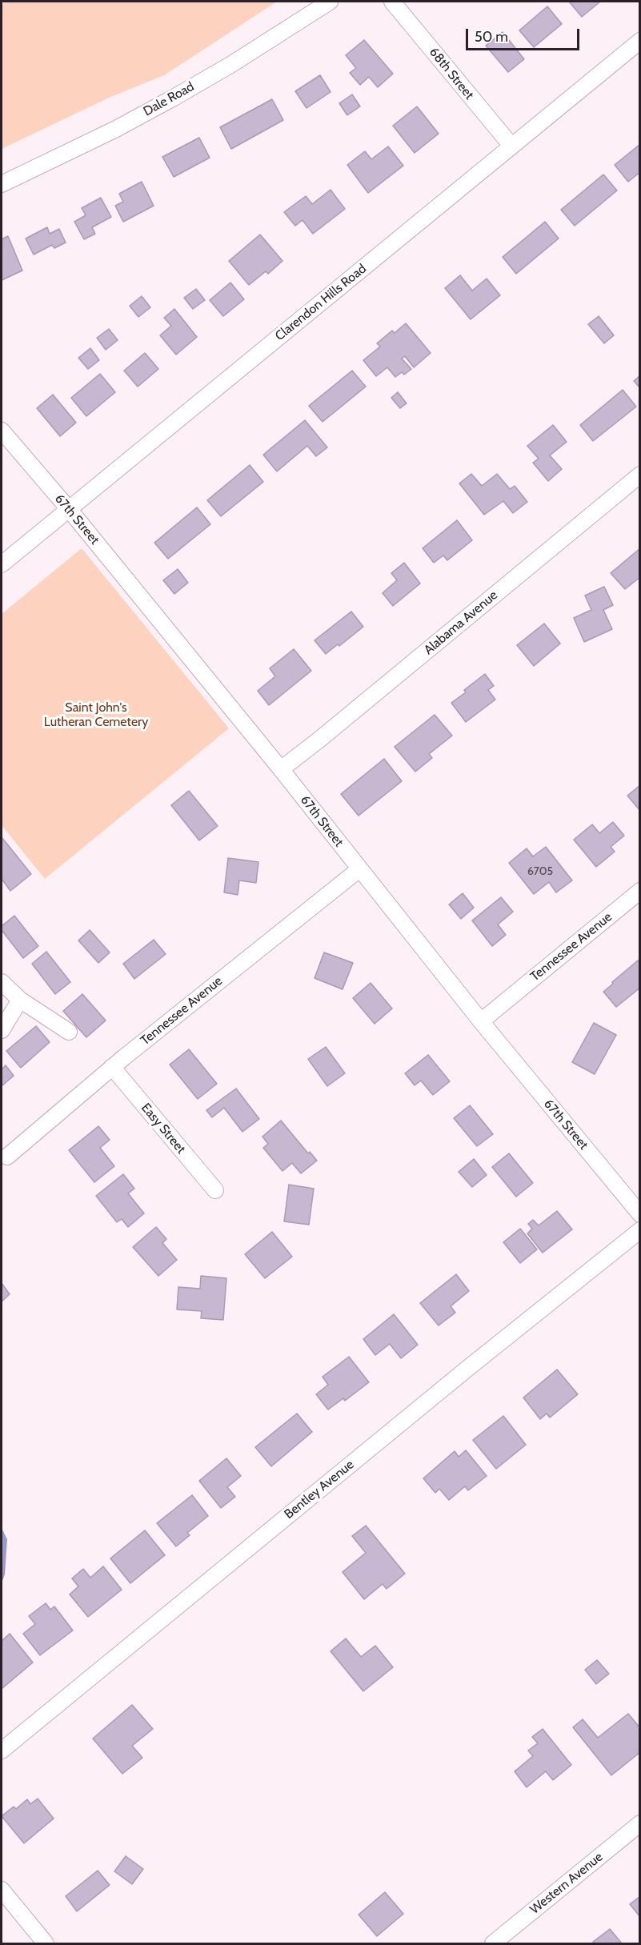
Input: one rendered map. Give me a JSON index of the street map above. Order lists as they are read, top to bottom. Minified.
{"streets":{"street":["68th Street","Dale Road","Clarendon Hills Road","67th Street","Alabama Avenue","Tennessee Avenue","Easy Street","Bentley Avenue","Western Avenue"]},"crossings":[["68th Street","Clarendon Hills Road"],["Clarendon Hills Road","67th Street"],["67th Street","Alabama Avenue"],["67th Street","Tennessee Avenue"],["Tennessee Avenue","Easy Street"]],"parks":["Saint John's Lutheran Cemetery"],"house_numbers":["6705"],"scale_bar":"50 m"}
